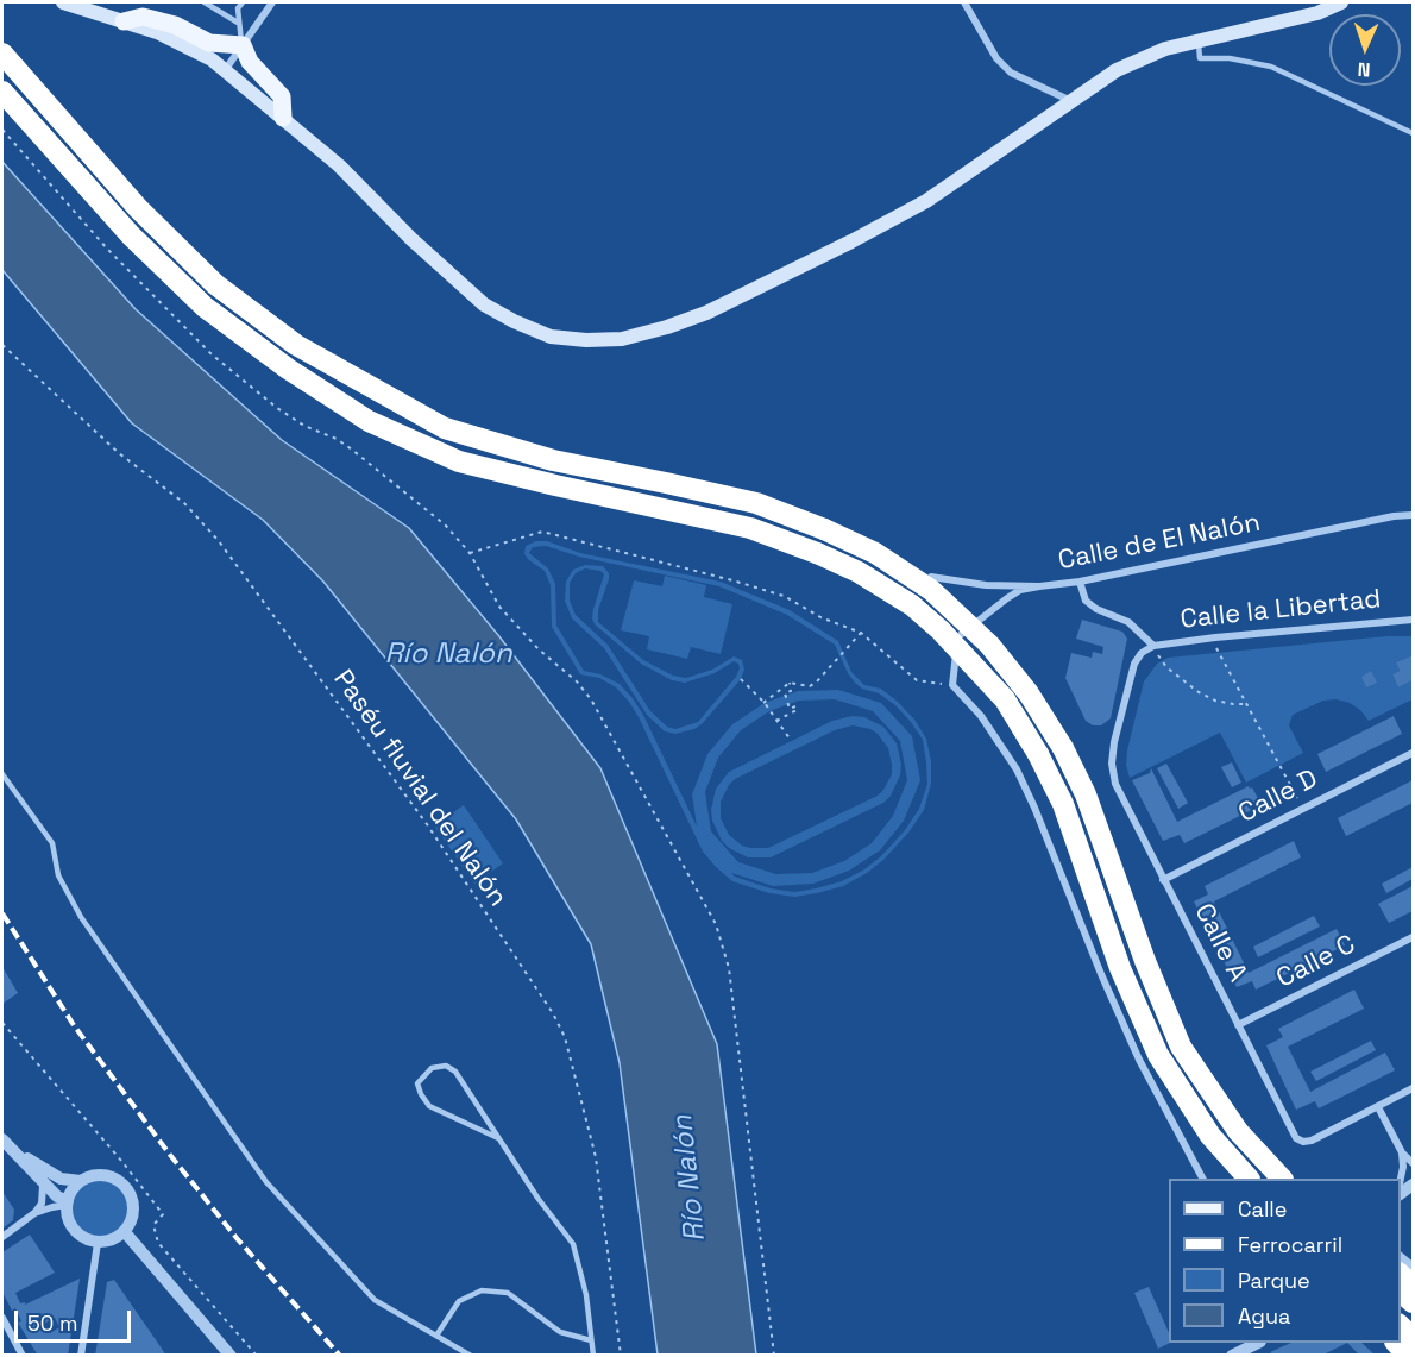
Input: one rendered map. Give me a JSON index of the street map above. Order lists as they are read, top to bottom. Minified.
{"streets":{"street":["Calle de El Nalón","Calle la Libertad","Calle D","Calle A","Calle C"],"path":["Paséu fluvial del Nalón"]},"crossings":[["Calle la Libertad","Calle A"],["Calle D","Calle A"],["Calle A","Calle C"]],"water":["Río Nalón"],"legend":["Calle","Ferrocarril","Parque","Agua"],"scale_bar":"50 m","north":"bottom"}
